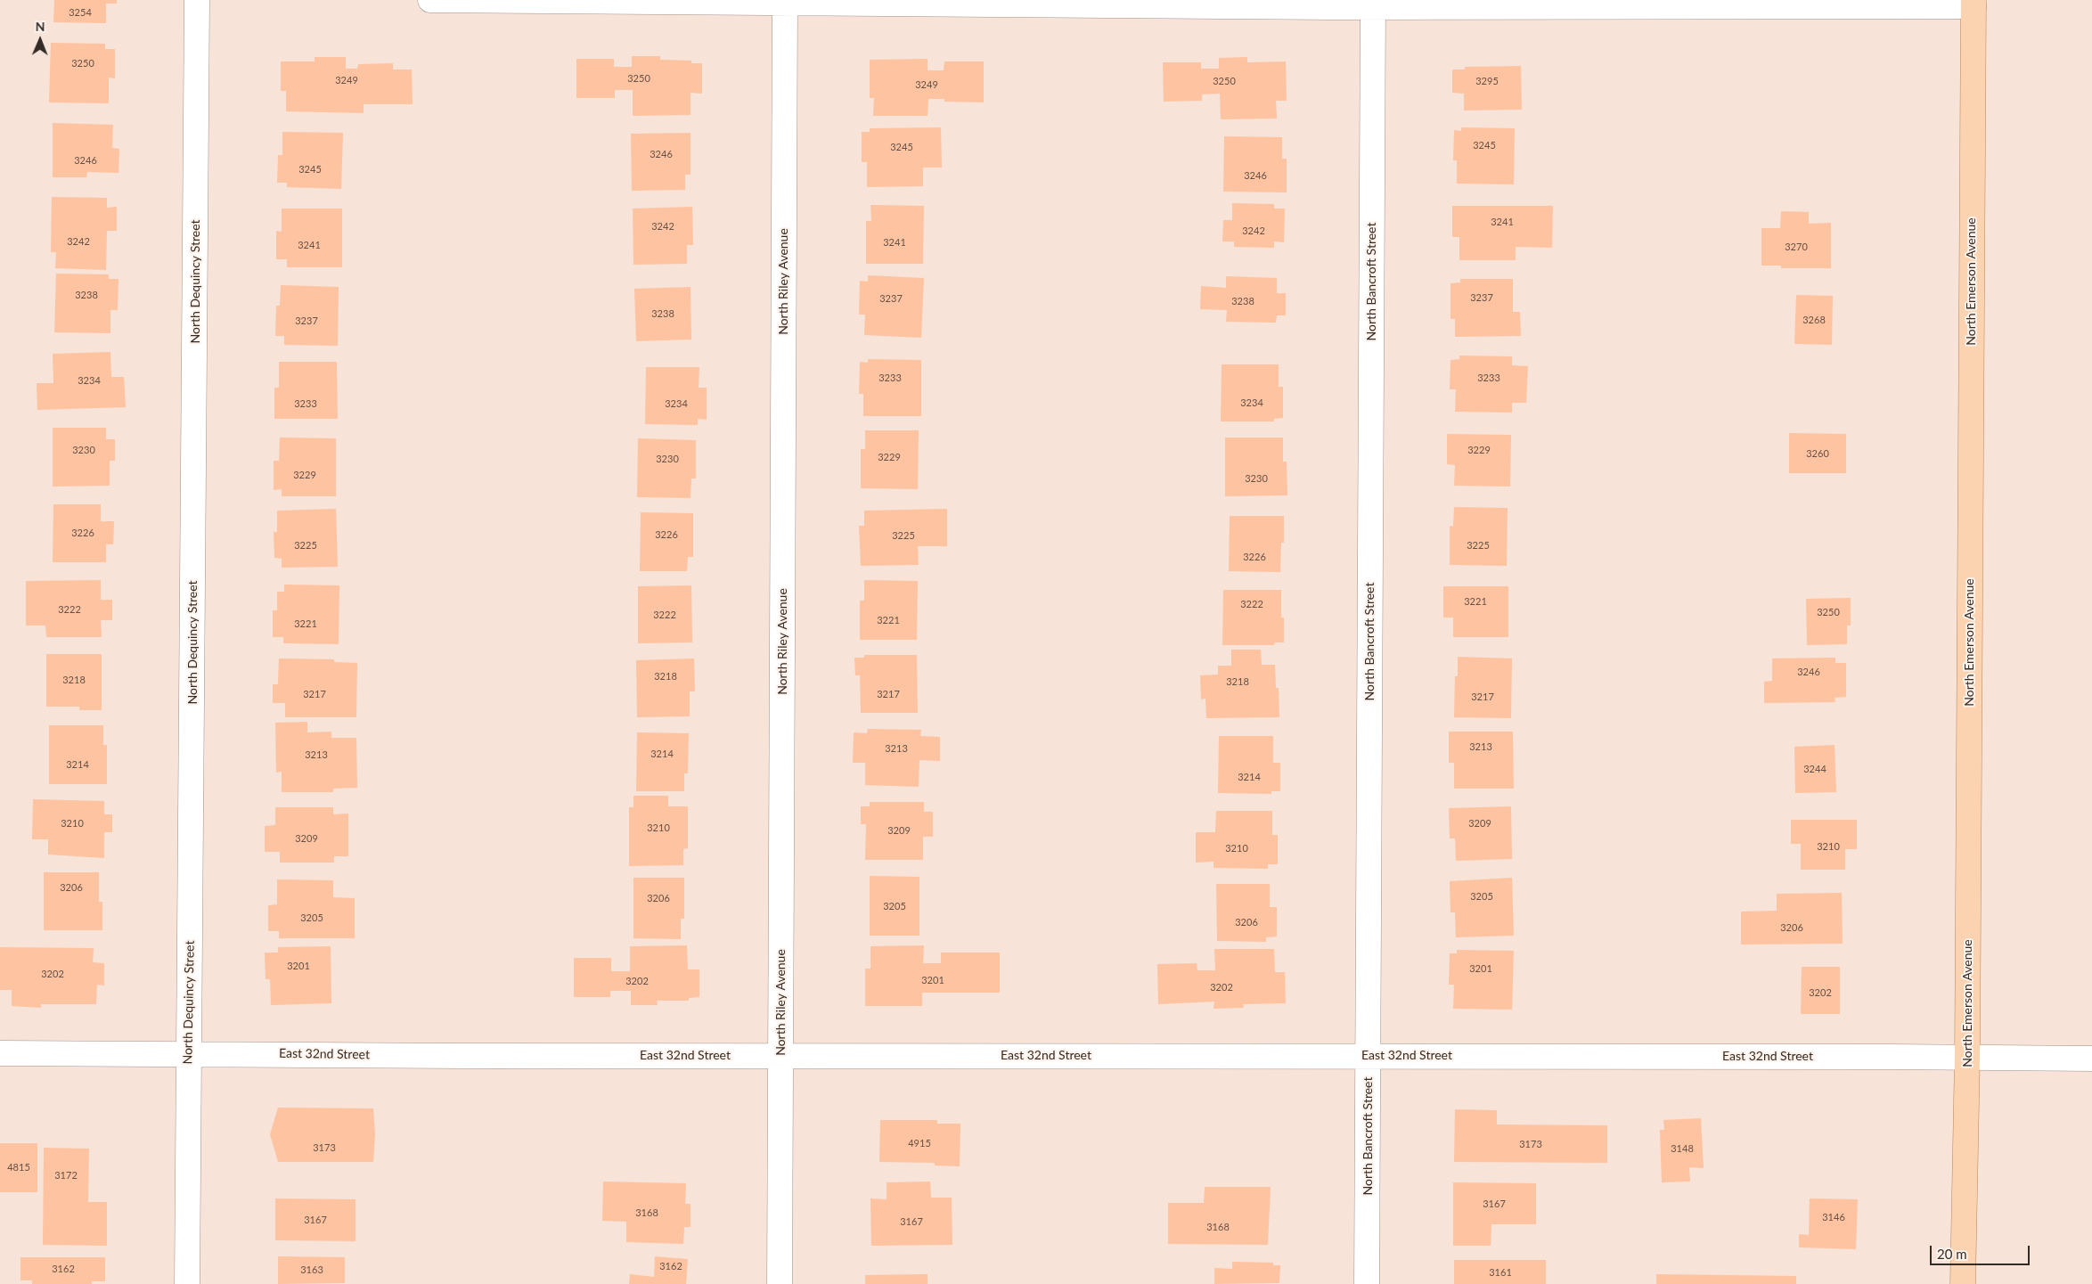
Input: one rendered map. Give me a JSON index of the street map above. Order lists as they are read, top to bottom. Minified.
{"streets":{"main road":["North Emerson Avenue"],"street":["North Dequincy Street","North Riley Avenue","North Bancroft Street","East 32nd Street"]},"crossings":[["North Dequincy Street","East 32nd Street"],["North Riley Avenue","East 32nd Street"],["North Bancroft Street","East 32nd Street"],["North Emerson Avenue","East 32nd Street"]],"house_numbers":["3254","3250","3250","3249","3250","3295","3249","3245","3245","3246","3246","3245","3246","3241","3242","3242","3242","3241","3241","3270","3238","3237","3237","3238","3238","3268","3237","3233","3233","3234","3234","3233","3234","3230","3229","3260","3229","3230","3229","3230","3226","3226","3225","3225","3225","3226","3221","3222","3222","3250","3222","3221","3221","3246","3218","3218","3218","3217","3217","3217","3213","3213","3214","3213","3214","3244","3214","3210","3209","3210","3209","3209","3210","3210","3206","3205","3206","3205","3205","3206","3206","3201","3201","3202","3201","3202","3202","3202","4915","3173","3173","3148","4815","3172","3167","3168","3146","3167","3167","3168","3162","3162","3163","3161"],"scale_bar":"20 m","north":"top"}
